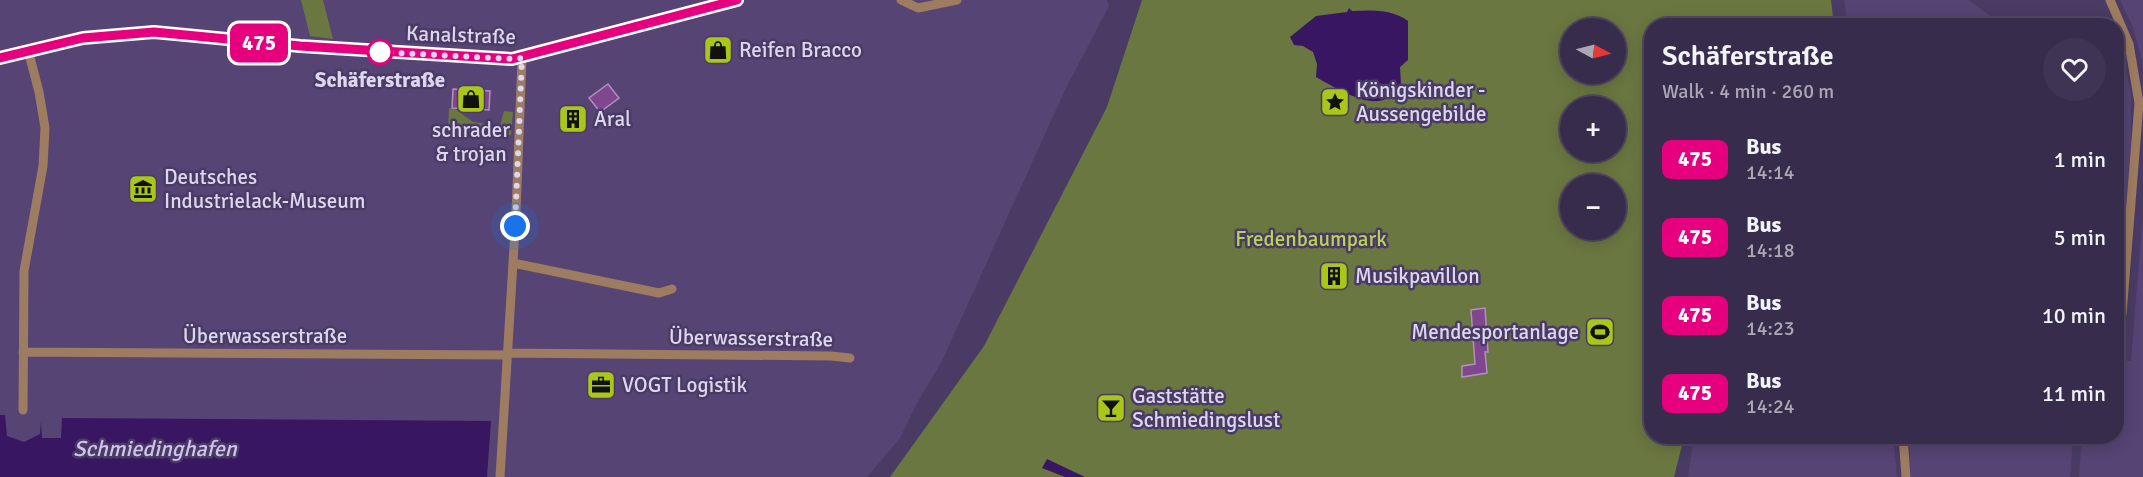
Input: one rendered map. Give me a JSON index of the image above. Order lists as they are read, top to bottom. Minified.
{"streets":{"main road":["Kanalstraße"],"street":["Überwasserstraße"]},"water":["Schmiedinghafen"],"parks":["Fredenbaumpark"],"places":{"shop":["Reifen Bracco","schrader & trojan"],"other":["Schäferstraße"],"place":["Königskinder - Aussengebilde"],"building":["Aral","Musikpavillon"],"museum":["Deutsches Industrielack-Museum"],"sports":["Mendesportanlage"],"office":["VOGT Logistik"],"bar":["Gaststätte Schmiedingslust"]},"lines":["bus line 475"],"north":"right","page":{"on_map":"475","map_buttons":["+","−"],"heading":["Schäferstraße","Walk · 4 min · 260 m"],"list":[{"mark":"475","name":"Bus","note":"14:14","value":"1 min"},{"mark":"475","name":"Bus","note":"14:18","value":"5 min"},{"mark":"475","name":"Bus","note":"14:23","value":"10 min"},{"mark":"475","name":"Bus","note":"14:24","value":"11 min"}]}}
